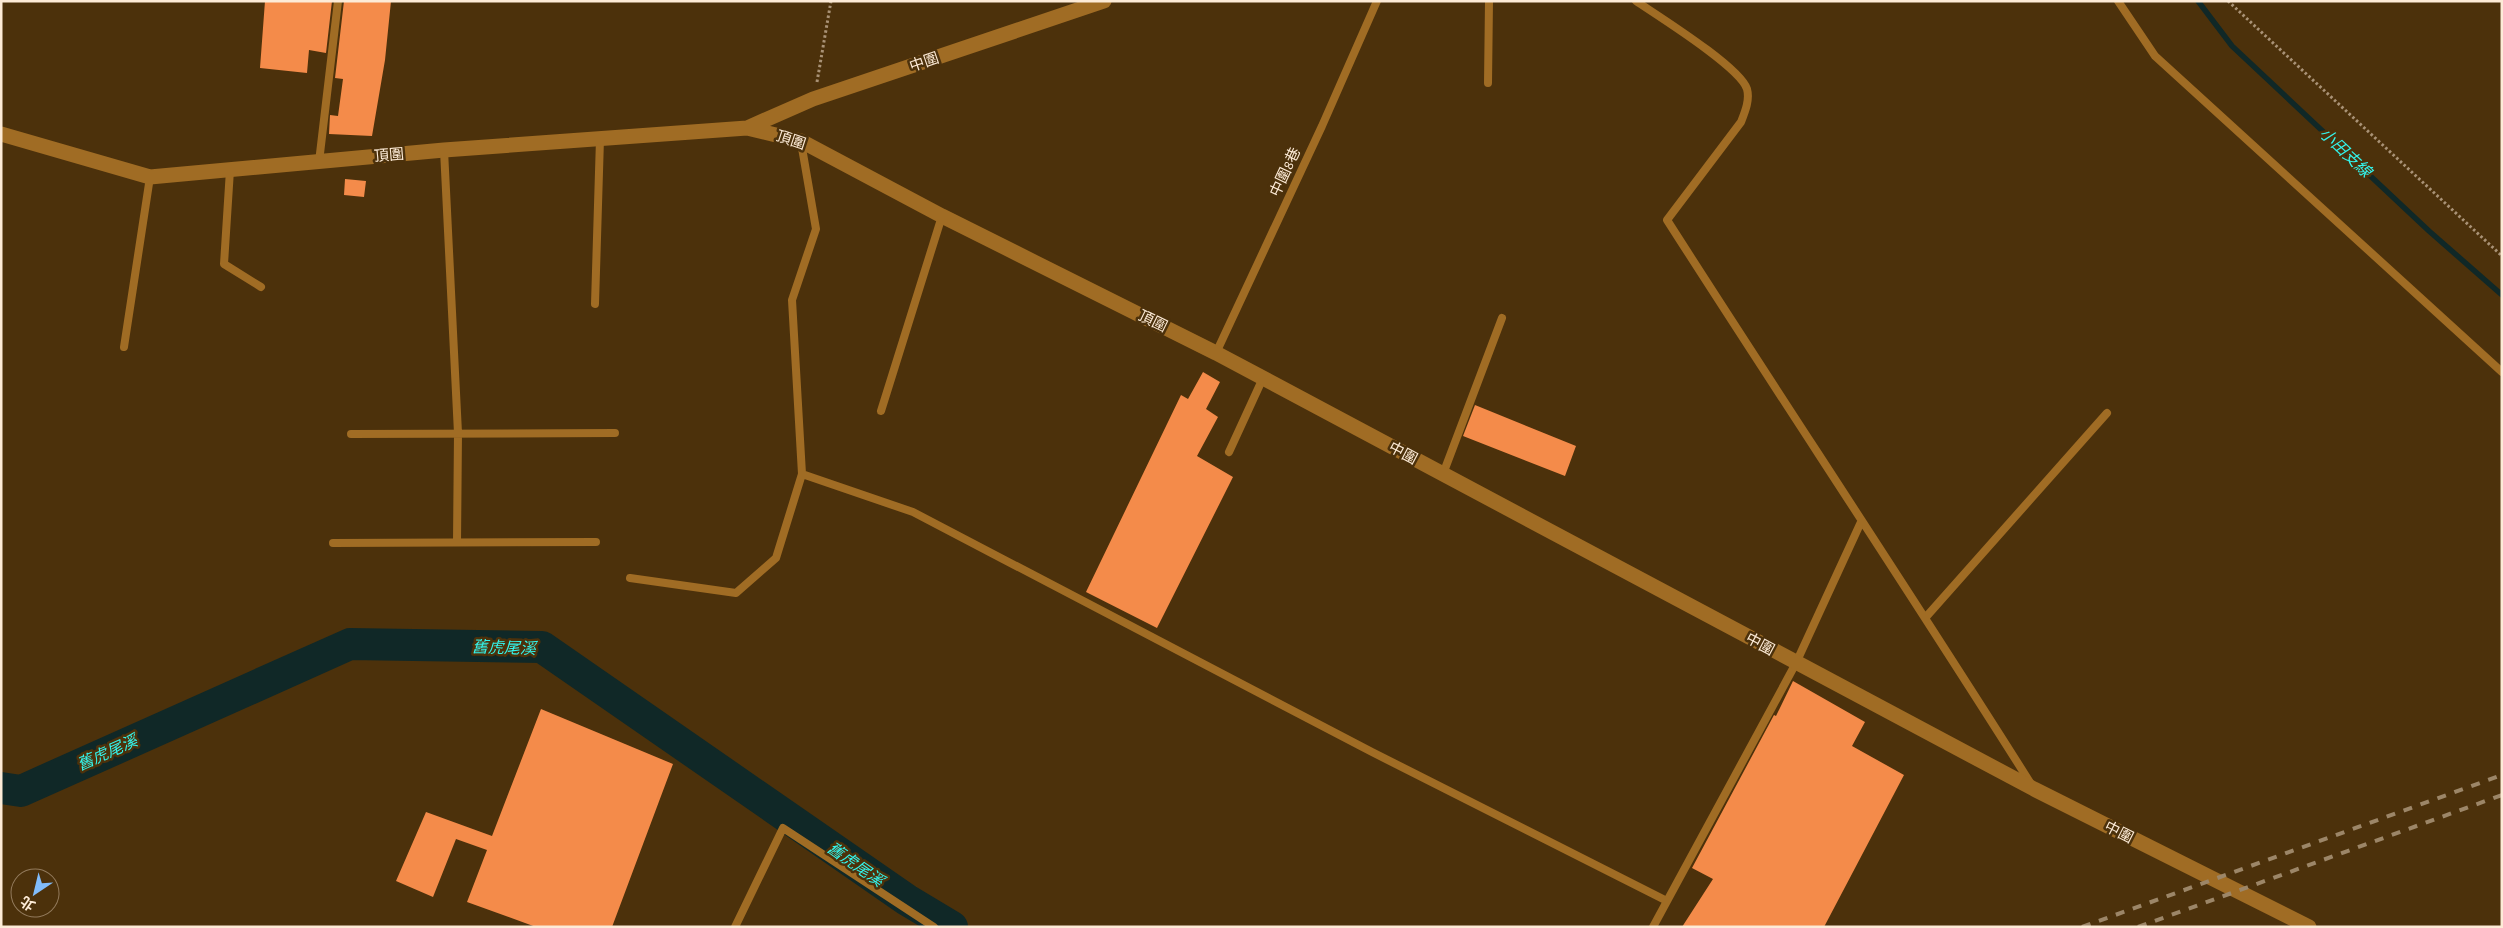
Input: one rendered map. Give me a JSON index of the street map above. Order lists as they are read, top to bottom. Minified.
{"streets":{"street":["中圍","頂圍"],"lane":["中圍8巷"]},"crossings":[["中圍","頂圍"],["中圍","中圍8巷"],["頂圍","中圍8巷"]],"water":["小田支線","舊虎尾溪"],"north":"bottom left"}
